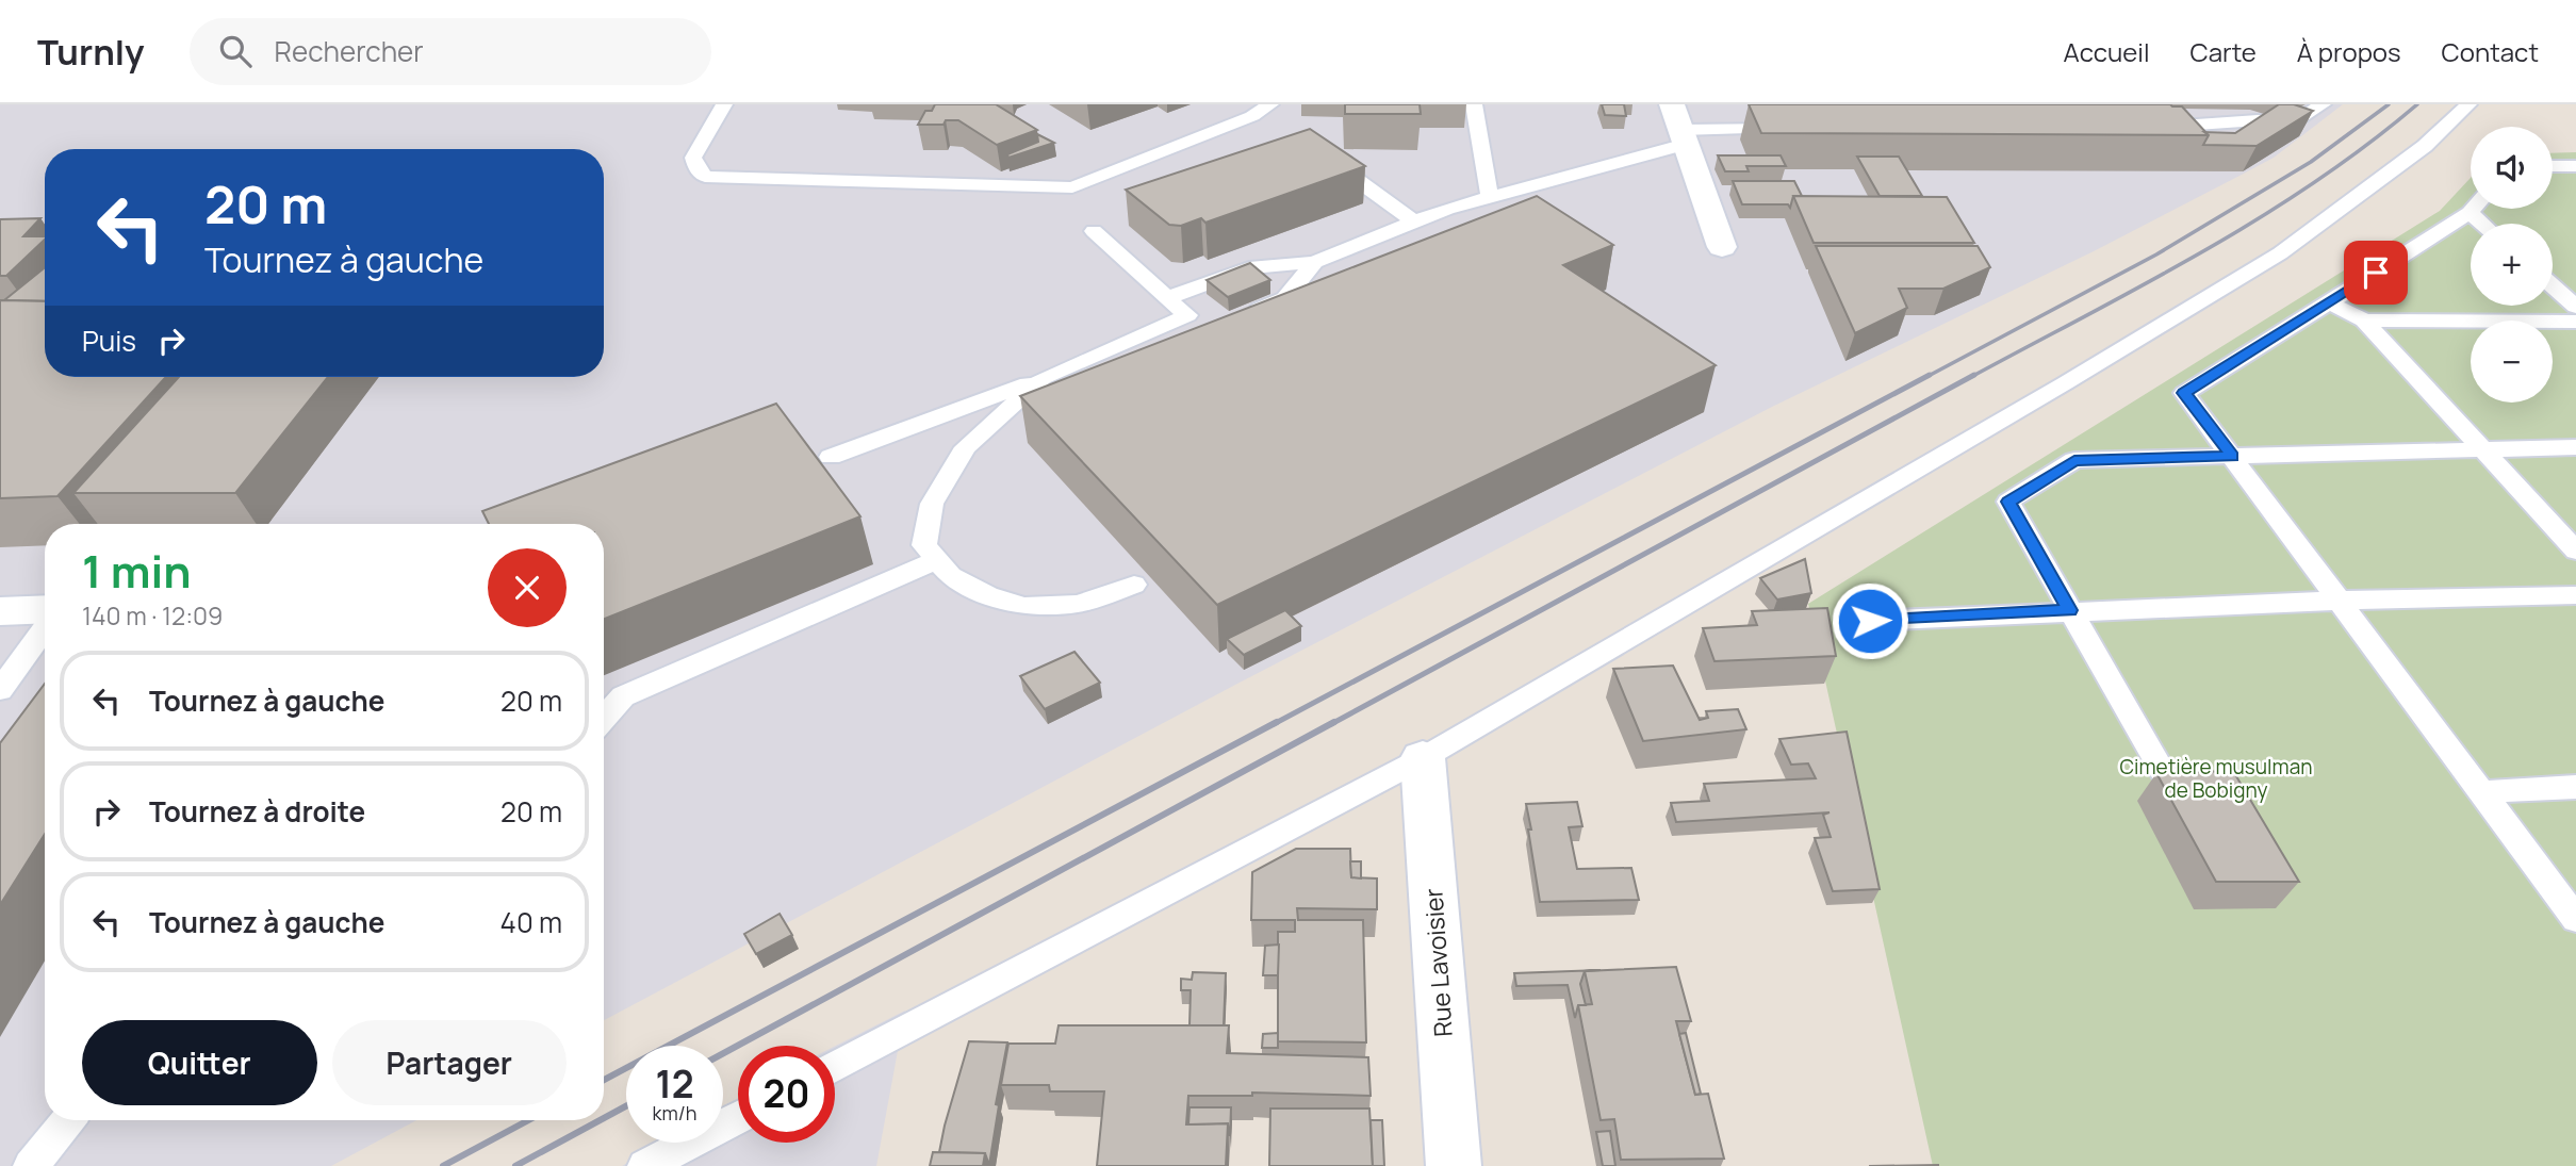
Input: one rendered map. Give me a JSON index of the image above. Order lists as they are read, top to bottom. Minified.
{"streets":{"street":["Rue Lavoisier"]},"parks":["Cimetière musulman de Bobigny"],"page":{"header":"Turnly","search":"Rechercher","nav":["Accueil","Carte","À propos","Contact"],"map_buttons":["+","−"],"turn":["20 m","Tournez à gauche"],"then":"Puis","heading":["1 min","140 m · 12:09"],"list":[{"name":"Tournez à gauche","value":"20 m"},{"name":"Tournez à droite","value":"20 m"},{"name":"Tournez à gauche","value":"40 m"}],"buttons":["Quitter","Partager"],"speed":"12 km/h","limit":"20"}}
